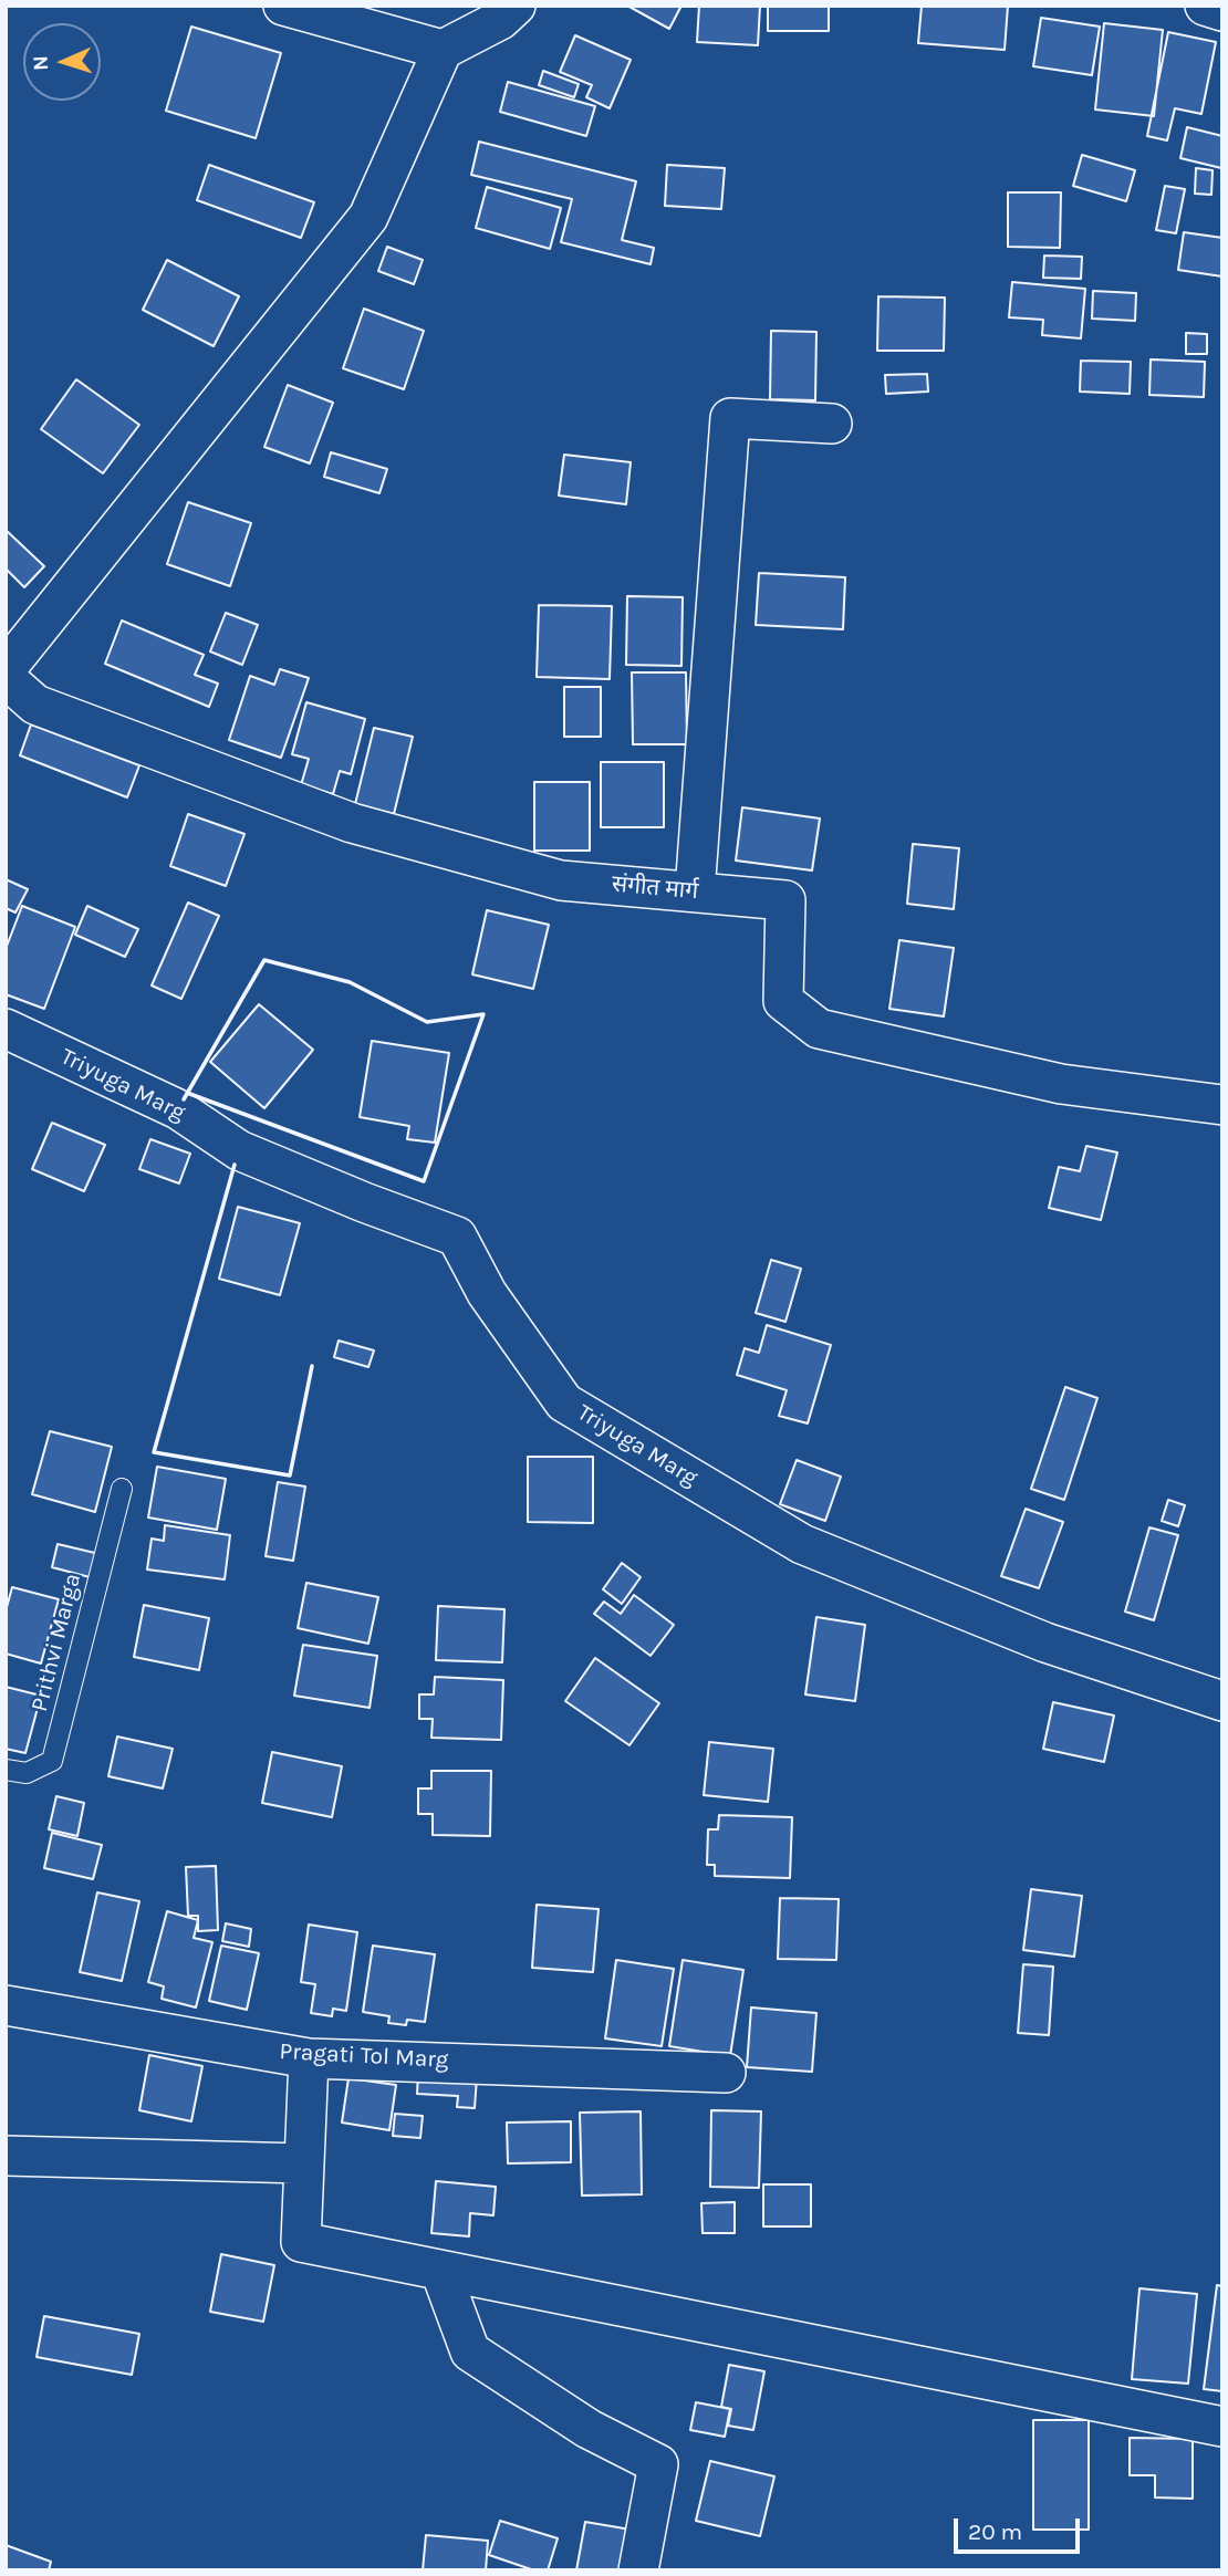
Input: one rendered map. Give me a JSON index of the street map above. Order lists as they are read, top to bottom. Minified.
{"streets":{"street":["संगीत मार्ग","Triyuga Marg","Pragati Tol Marg"],"lane":["Prithvi Marga"]},"scale_bar":"20 m","north":"left"}
